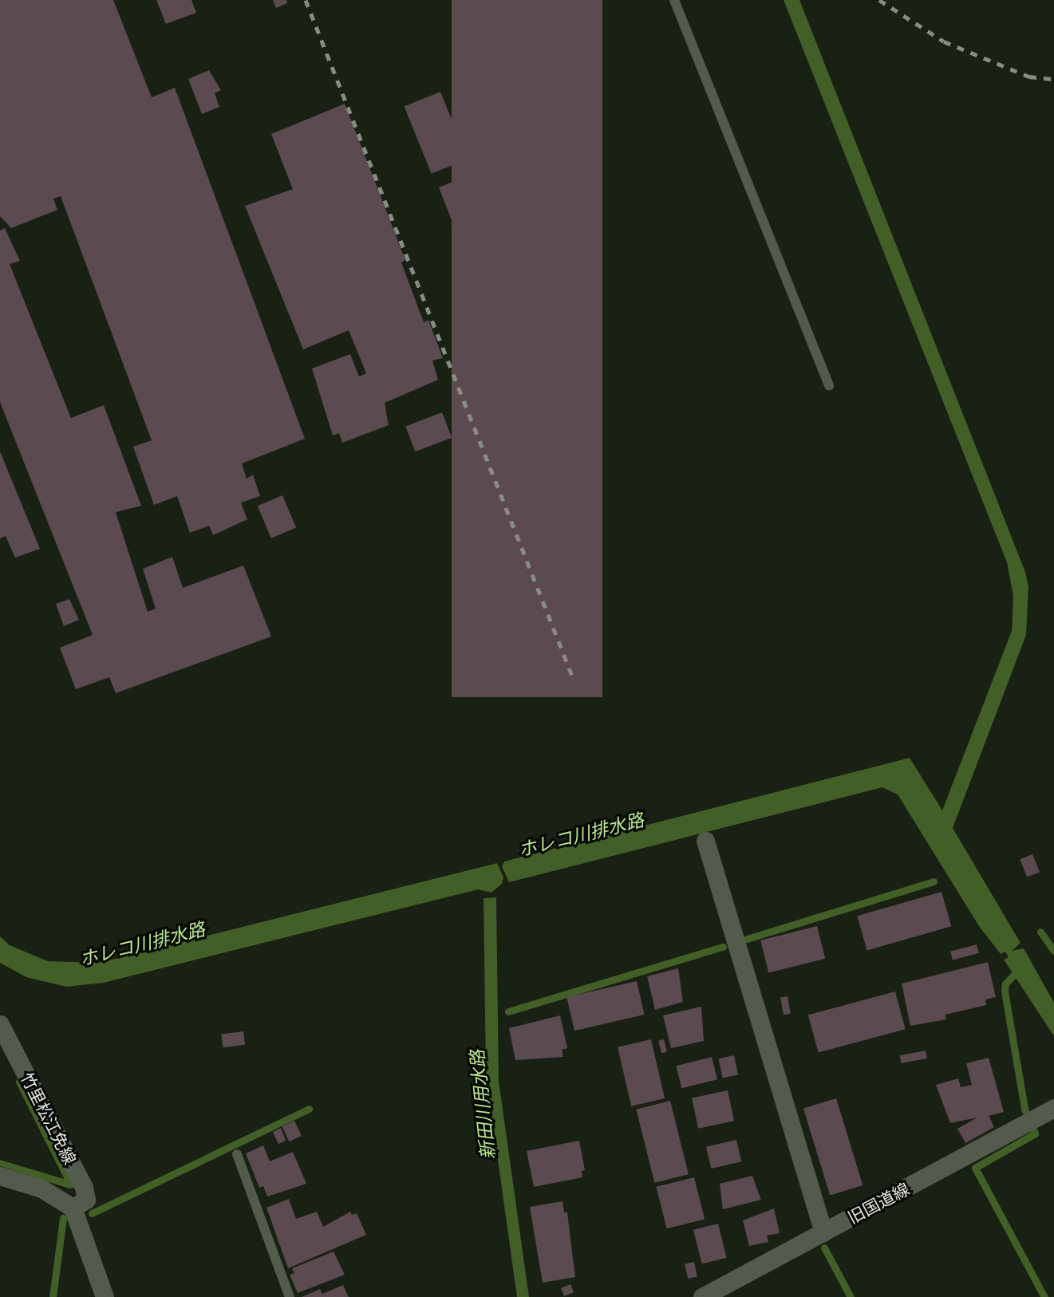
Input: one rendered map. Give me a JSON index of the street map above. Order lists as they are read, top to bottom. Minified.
{"streets":{"street":["竹里松江免線","旧国道線"]},"water":["ホレコ川排水路","新田川用水路"]}
